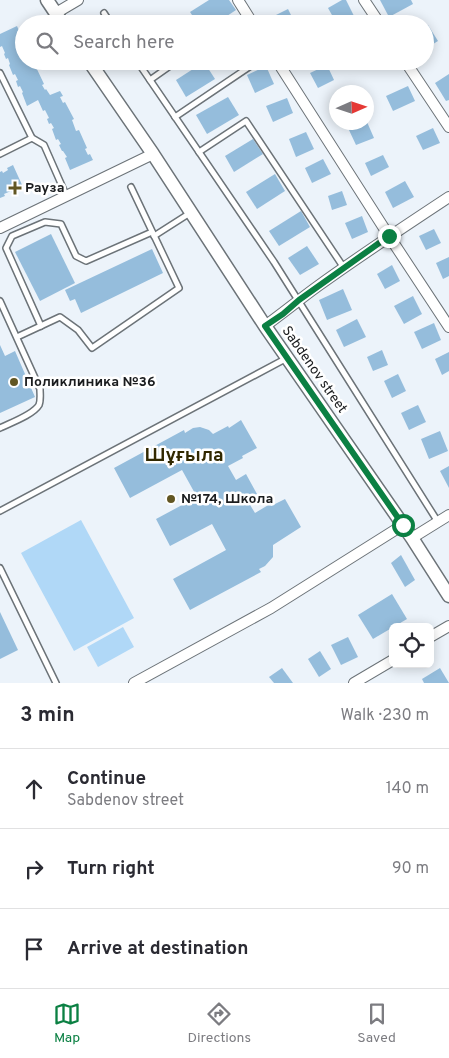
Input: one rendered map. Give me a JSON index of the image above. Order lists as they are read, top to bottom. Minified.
{"streets":{"street":["Sabdenov street"]},"districts":["Шұғыла"],"places":{"health":["Рауза"],"other":["Поликлиника №36","№174, Школа"]},"north":"right","page":{"search":"Search here","heading":["3 min","Walk · 230 m"],"list":[["Continue","Sabdenov street","140 m"],["Turn right","90 m"],"Arrive at destination"],"nav":["Map","Directions","Saved"]}}
